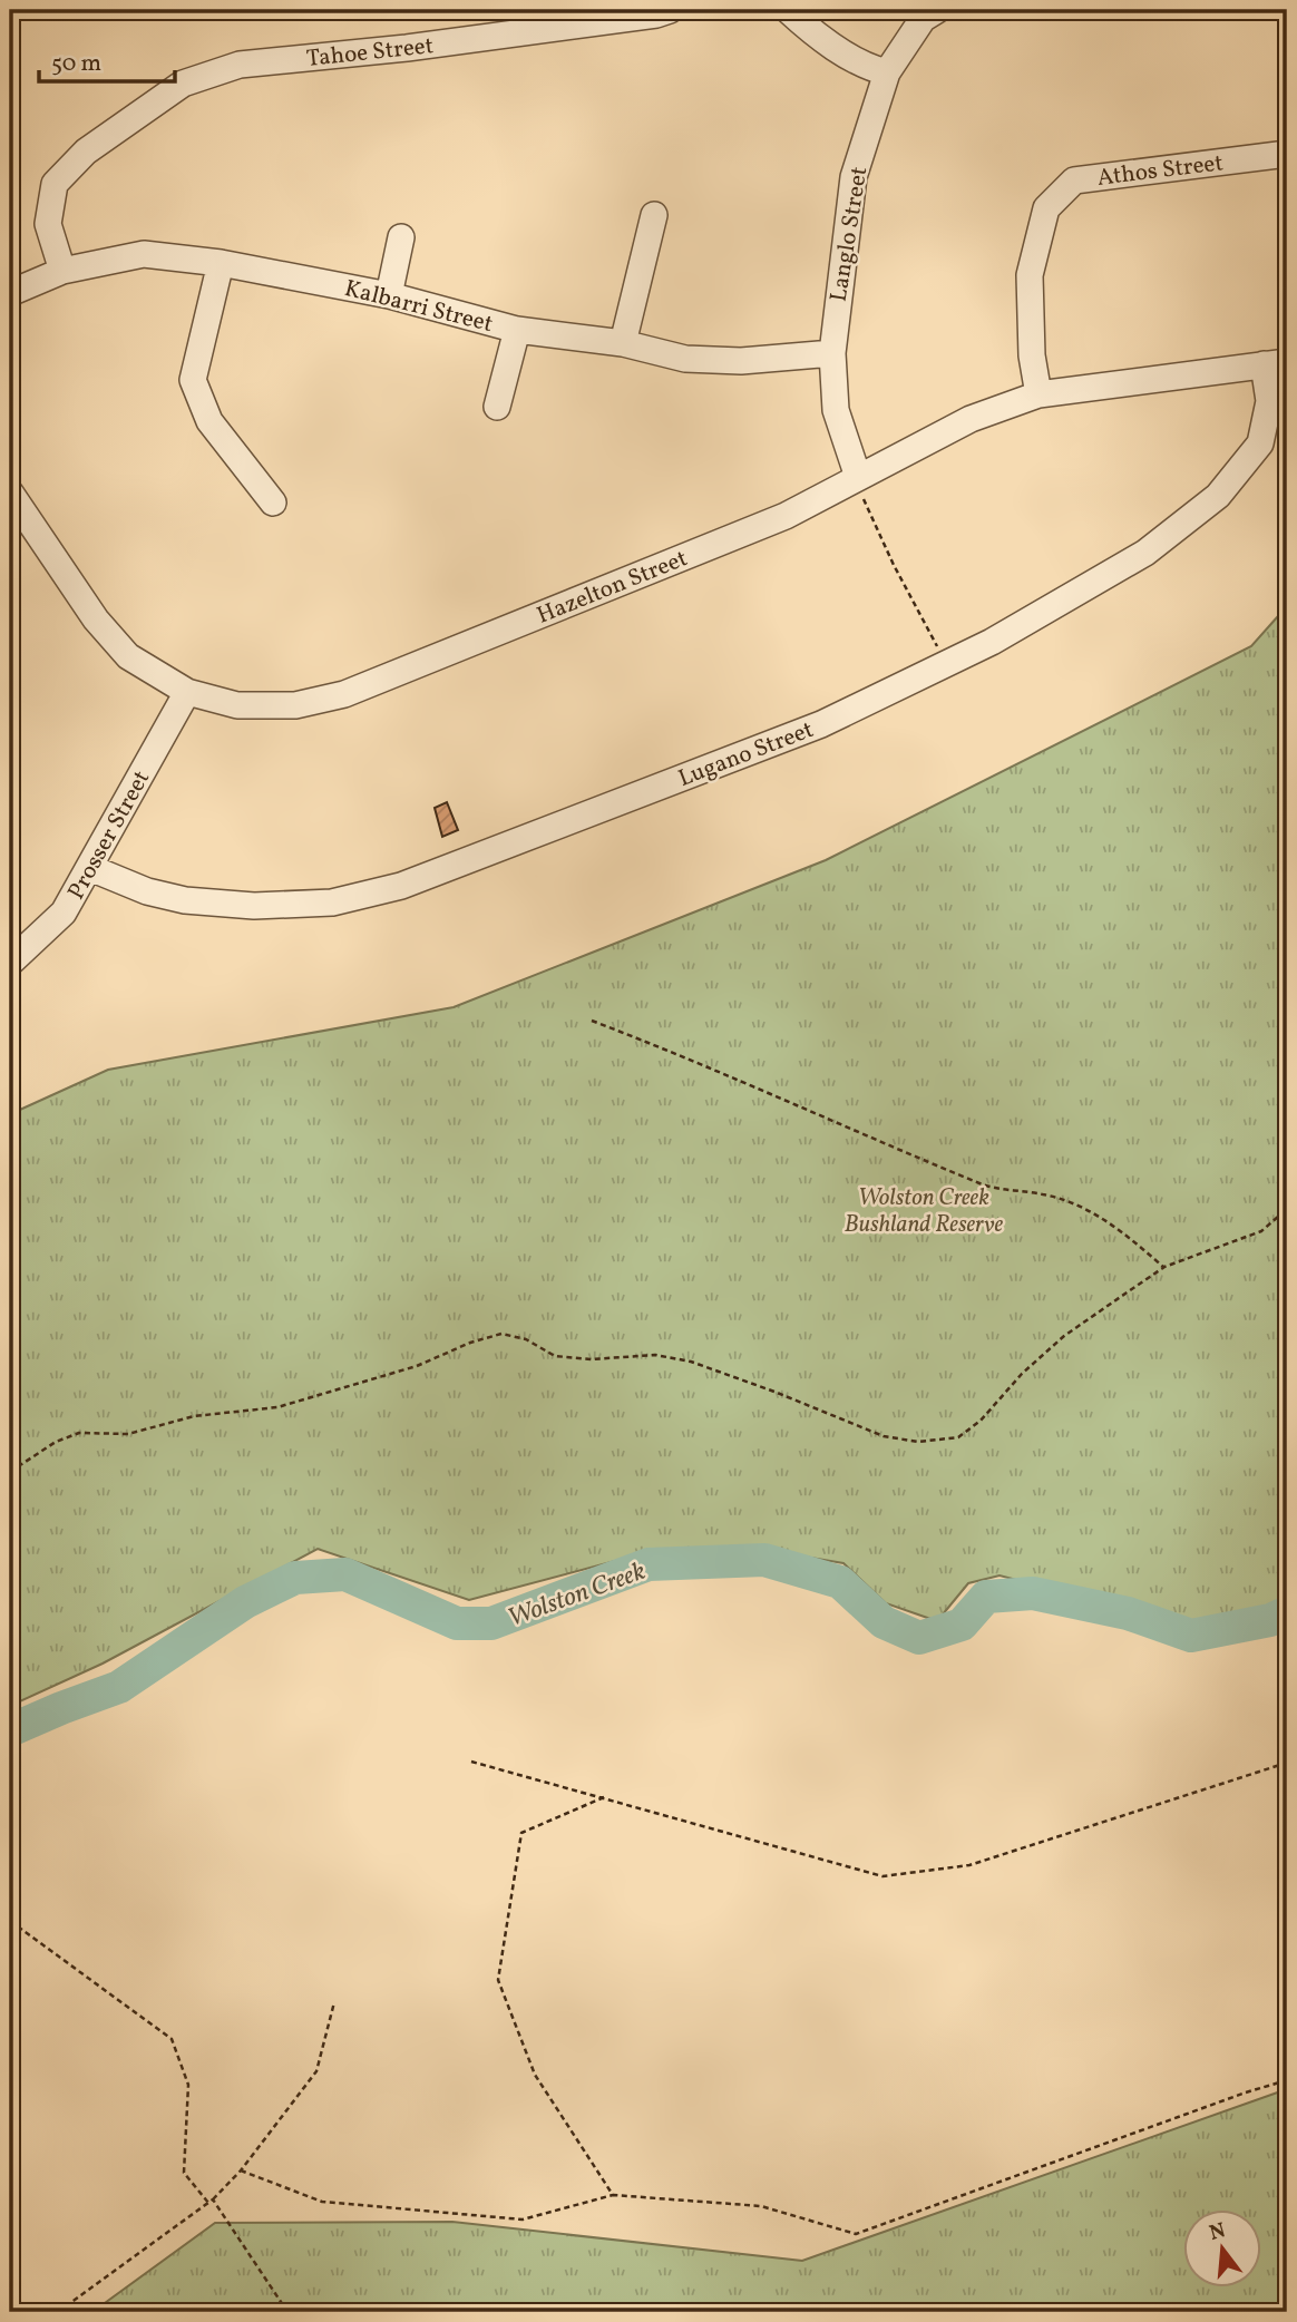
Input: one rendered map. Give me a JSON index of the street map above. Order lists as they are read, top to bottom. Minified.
{"streets":{"street":["Tahoe Street","Athos Street","Langlo Street","Kalbarri Street","Hazelton Street","Lugano Street","Prosser Street"]},"crossings":[["Tahoe Street","Kalbarri Street"],["Athos Street","Hazelton Street"],["Langlo Street","Kalbarri Street"],["Langlo Street","Hazelton Street"],["Hazelton Street","Lugano Street"],["Hazelton Street","Prosser Street"],["Lugano Street","Prosser Street"]],"water":["Wolston Creek"],"parks":["Wolston Creek Bushland Reserve"],"scale_bar":"50 m","north":"top"}
